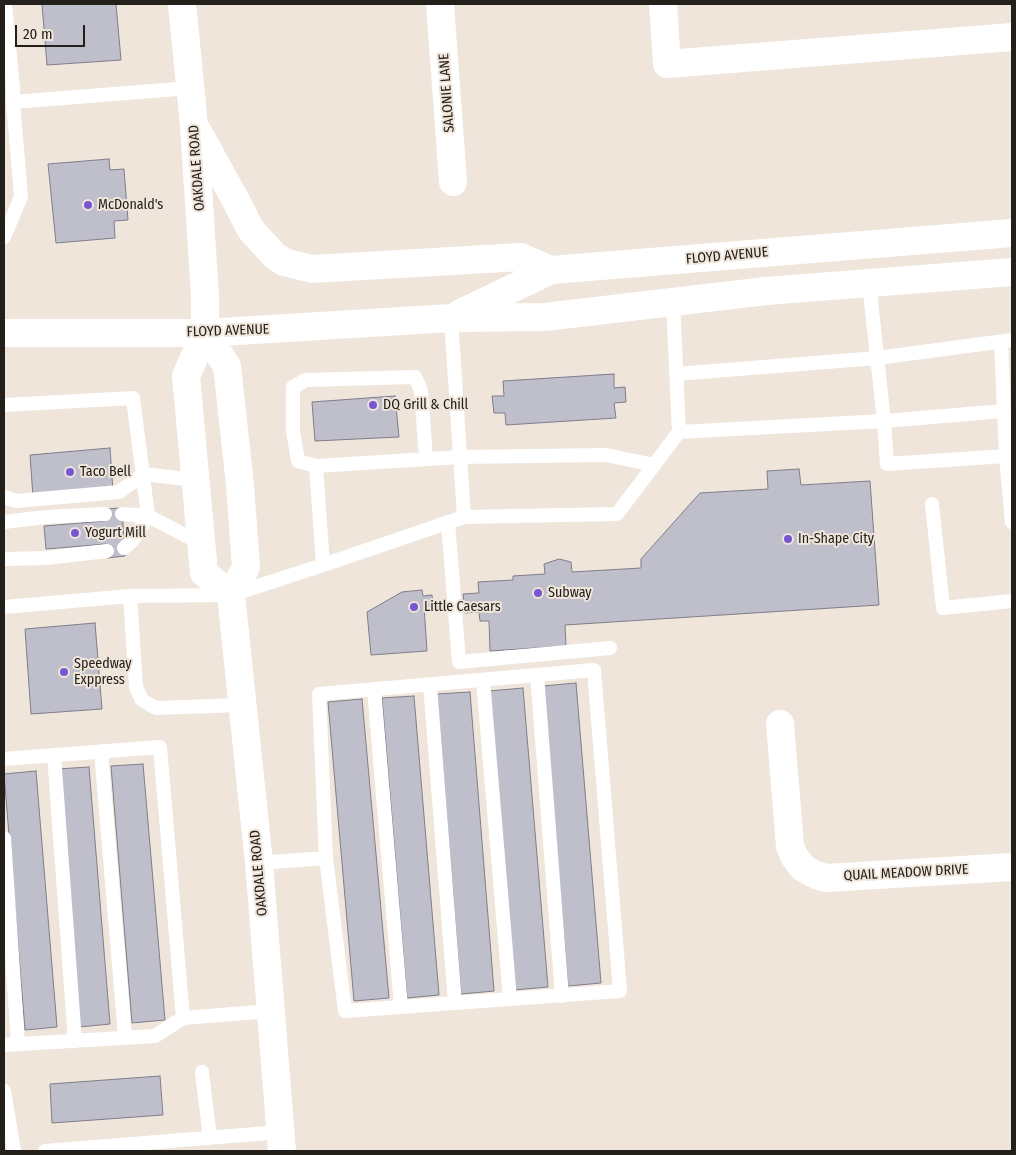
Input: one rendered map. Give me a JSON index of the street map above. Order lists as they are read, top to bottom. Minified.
{"streets":{"street":["SALONIE LANE","OAKDALE ROAD","FLOYD AVENUE","QUAIL MEADOW DRIVE"]},"crossings":[["OAKDALE ROAD","FLOYD AVENUE"]],"places":["McDonald's","DQ Grill & Chill","Taco Bell","Yogurt Mill","In-Shape City","Subway","Little Caesars","Speedway Exppress"],"scale_bar":"20 m"}
